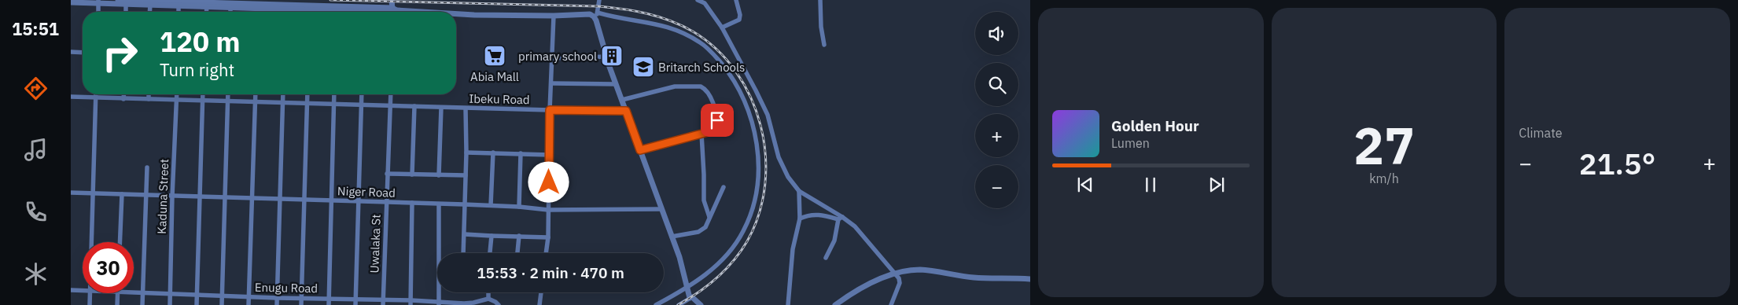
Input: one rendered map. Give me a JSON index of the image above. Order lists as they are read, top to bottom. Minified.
{"streets":{"street":["Ibeku Road","Niger Road","Kaduna Street","Uwalaka St","Enugu Road"]},"crossings":[["Ibeku Road","Kaduna Street"],["Ibeku Road","Uwalaka St"],["Niger Road","Kaduna Street"],["Niger Road","Uwalaka St"],["Kaduna Street","Enugu Road"],["Uwalaka St","Enugu Road"]],"places":{"supermarket":["Abia Mall"],"building":["primary school"],"school or university":["Britarch Schools"]},"page":{"tabs":"15:51","tile":[["27","km/h"],"Climate"],"map_buttons":["+","−"],"turn":["120 m","Turn right"],"song":["Golden Hour","Lumen"],"heat":["−","21.5°","+"],"limit":"30","trip":"15:53 · 2 min · 470 m"}}
